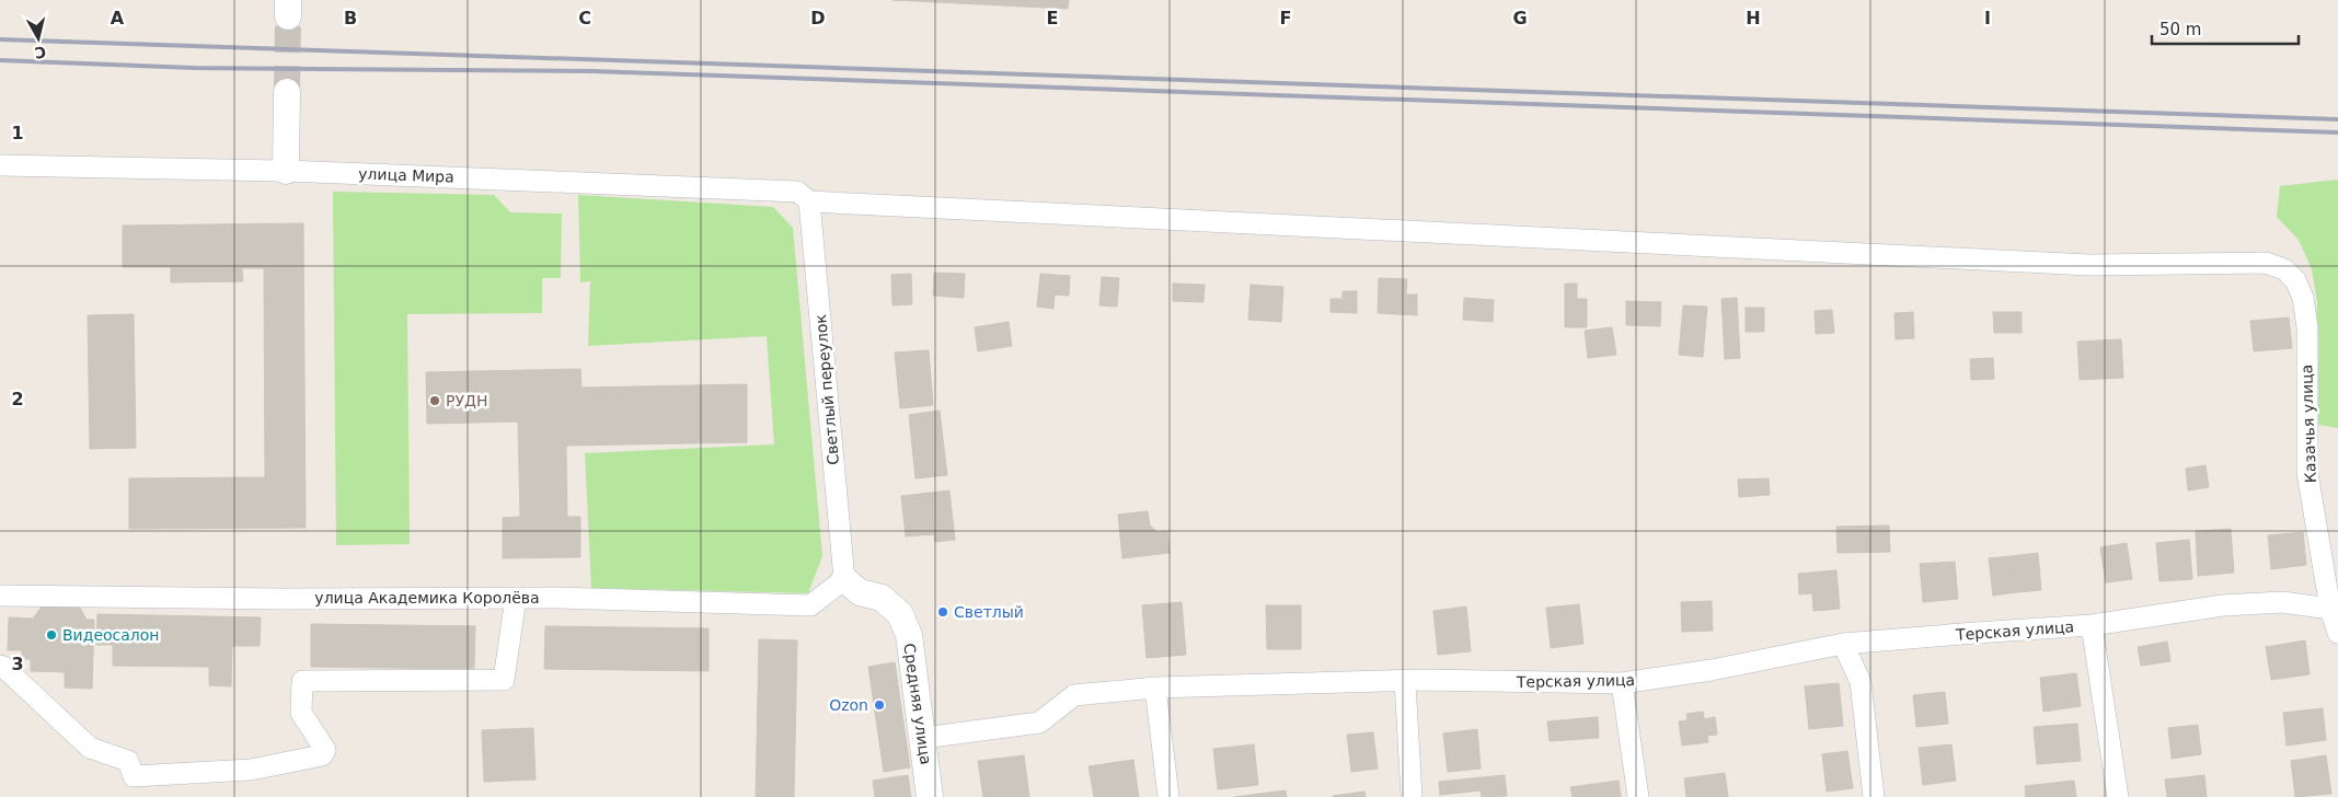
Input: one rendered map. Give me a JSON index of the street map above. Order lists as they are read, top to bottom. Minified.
{"streets":{"street":["улица Мира","Светлый переулок","Казачья улица","улица Академика Королёва","Терская улица","Средняя улица"]},"crossings":[["улица Мира","Светлый переулок"],["улица Мира","Казачья улица"],["Светлый переулок","Казачья улица"],["Светлый переулок","улица Академика Королёва"],["Светлый переулок","Средняя улица"],["Казачья улица","Терская улица"],["улица Академика Королёва","Средняя улица"],["Терская улица","Средняя улица"]],"places":["РУДН","Светлый","Видеосалон","Ozon"],"scale_bar":"50 m","north":"bottom","grid":{"columns":["A","B","C","D","E","F","G","H","I"],"rows":["1","2","3"]}}
